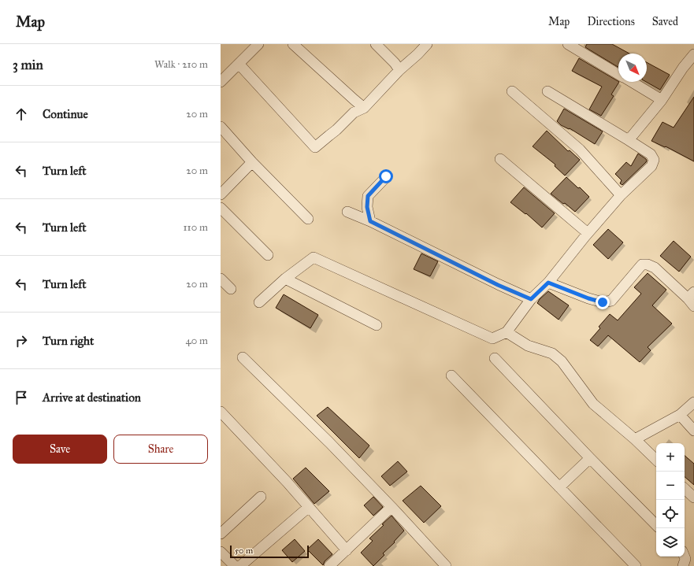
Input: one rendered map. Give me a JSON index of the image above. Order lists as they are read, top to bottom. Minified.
{"scale_bar":"50 m","north":"bottom right","page":{"header":"Map","nav":["Map","Directions","Saved"],"heading":["3 min","Walk · 210 m"],"list":[["Continue","20 m"],["Turn left","20 m"],["Turn left","110 m"],["Turn left","20 m"],["Turn right","40 m"],"Arrive at destination"],"buttons":["Save","Share"],"map_buttons":["+","−"],"scale":"50 m"}}
